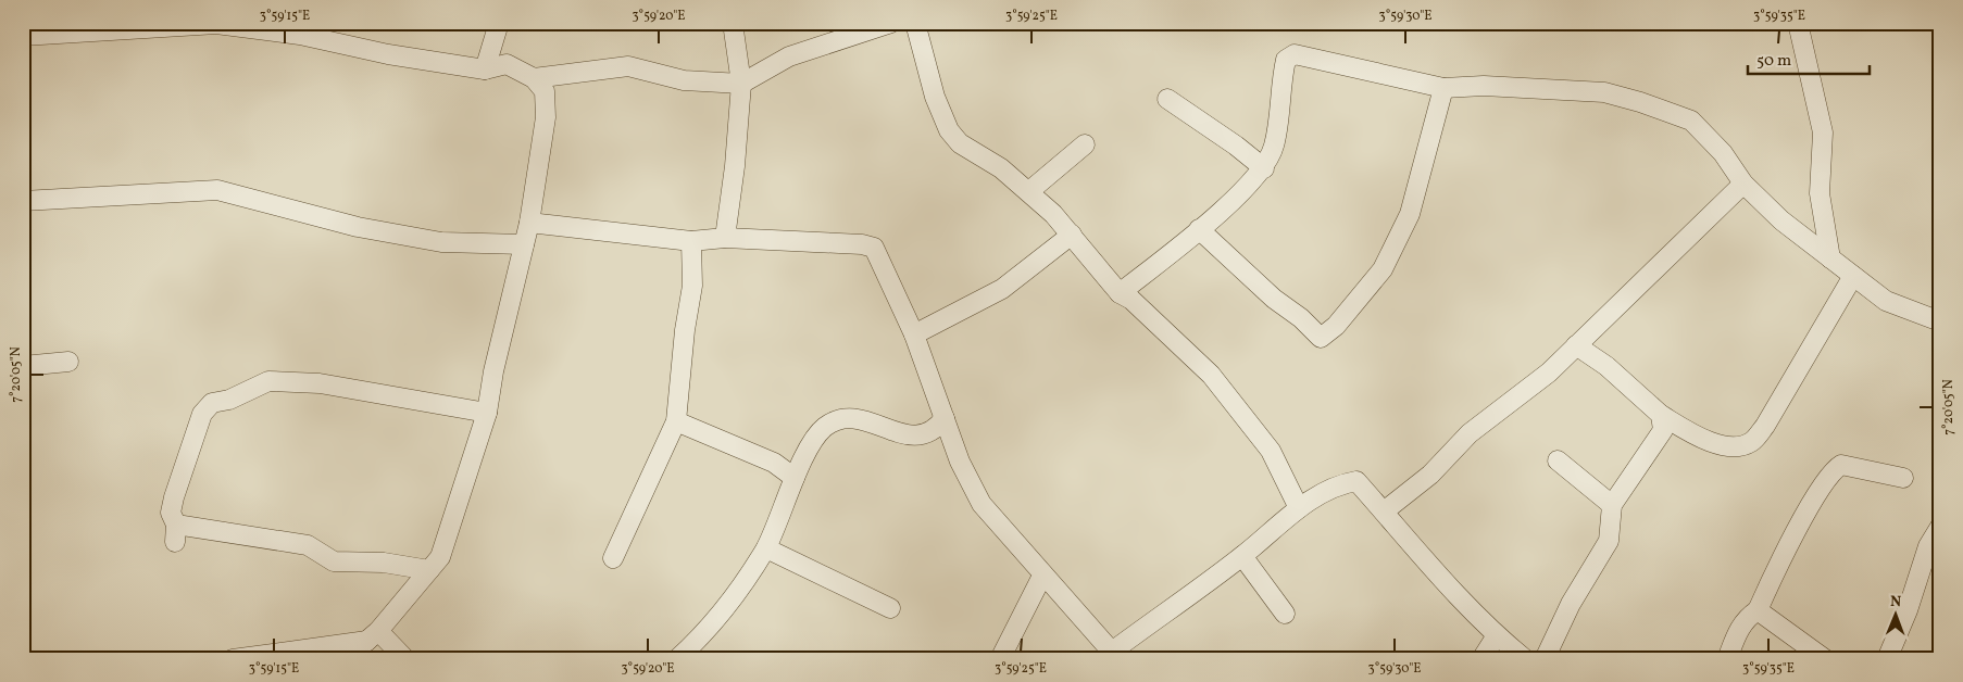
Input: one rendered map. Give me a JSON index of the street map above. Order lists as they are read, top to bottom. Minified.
{"scale_bar":"50 m","north":"top","coordinates":["3°59'15\"E","3°59'20\"E","3°59'25\"E","3°59'30\"E","3°59'35\"E","7°20'05\"N"]}
